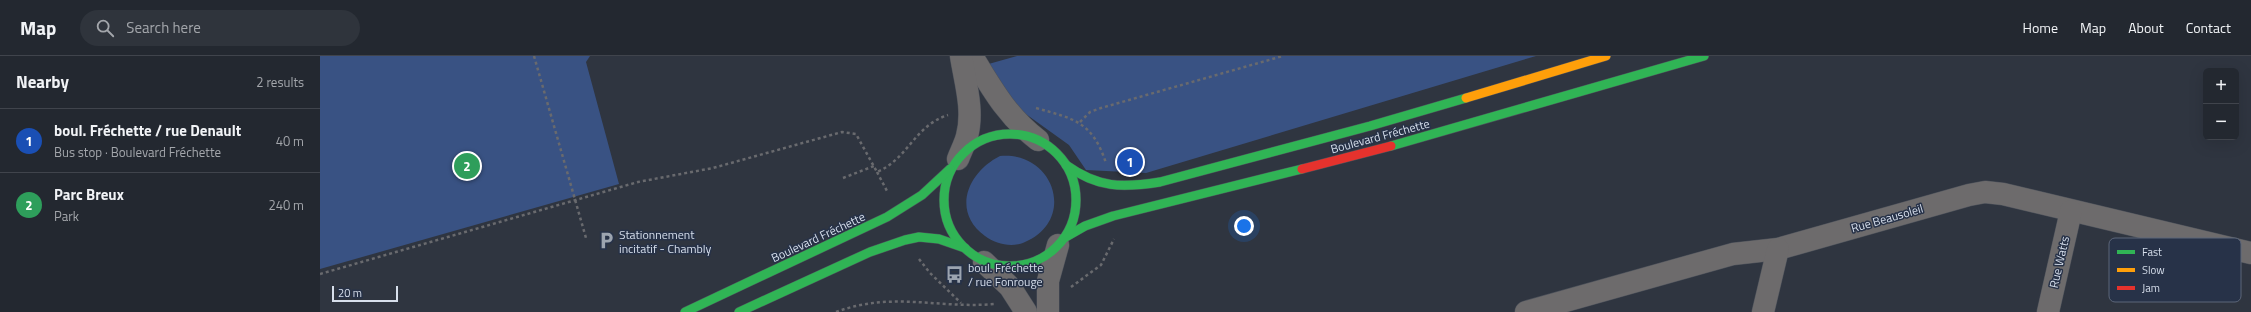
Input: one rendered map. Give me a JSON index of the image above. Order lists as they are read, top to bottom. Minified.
{"streets":{"main road":["Boulevard Fréchette"],"street":["Rue Beausoleil","Rue Watts"]},"crossings":[["Rue Beausoleil","Rue Watts"]],"places":{"parking":["Stationnement incitatif - Chambly"],"bus stop":["boul. Fréchette / rue Fonrouge"]},"legend":["Fast","Slow","Jam"],"scale_bar":"20 m","page":{"header":"Map","search":"Search here","nav":["Home","Map","About","Contact"],"heading":["Nearby","2 results"],"map_buttons":["+","−"],"list":[{"mark":"1","name":"boul. Fréchette / rue Denault","note":"Bus stop · Boulevard Fréchette","value":"40 m"},{"mark":"2","name":"Parc Breux","note":"Park","value":"240 m"}],"pins":["1","2"],"scale":"20 m"}}
